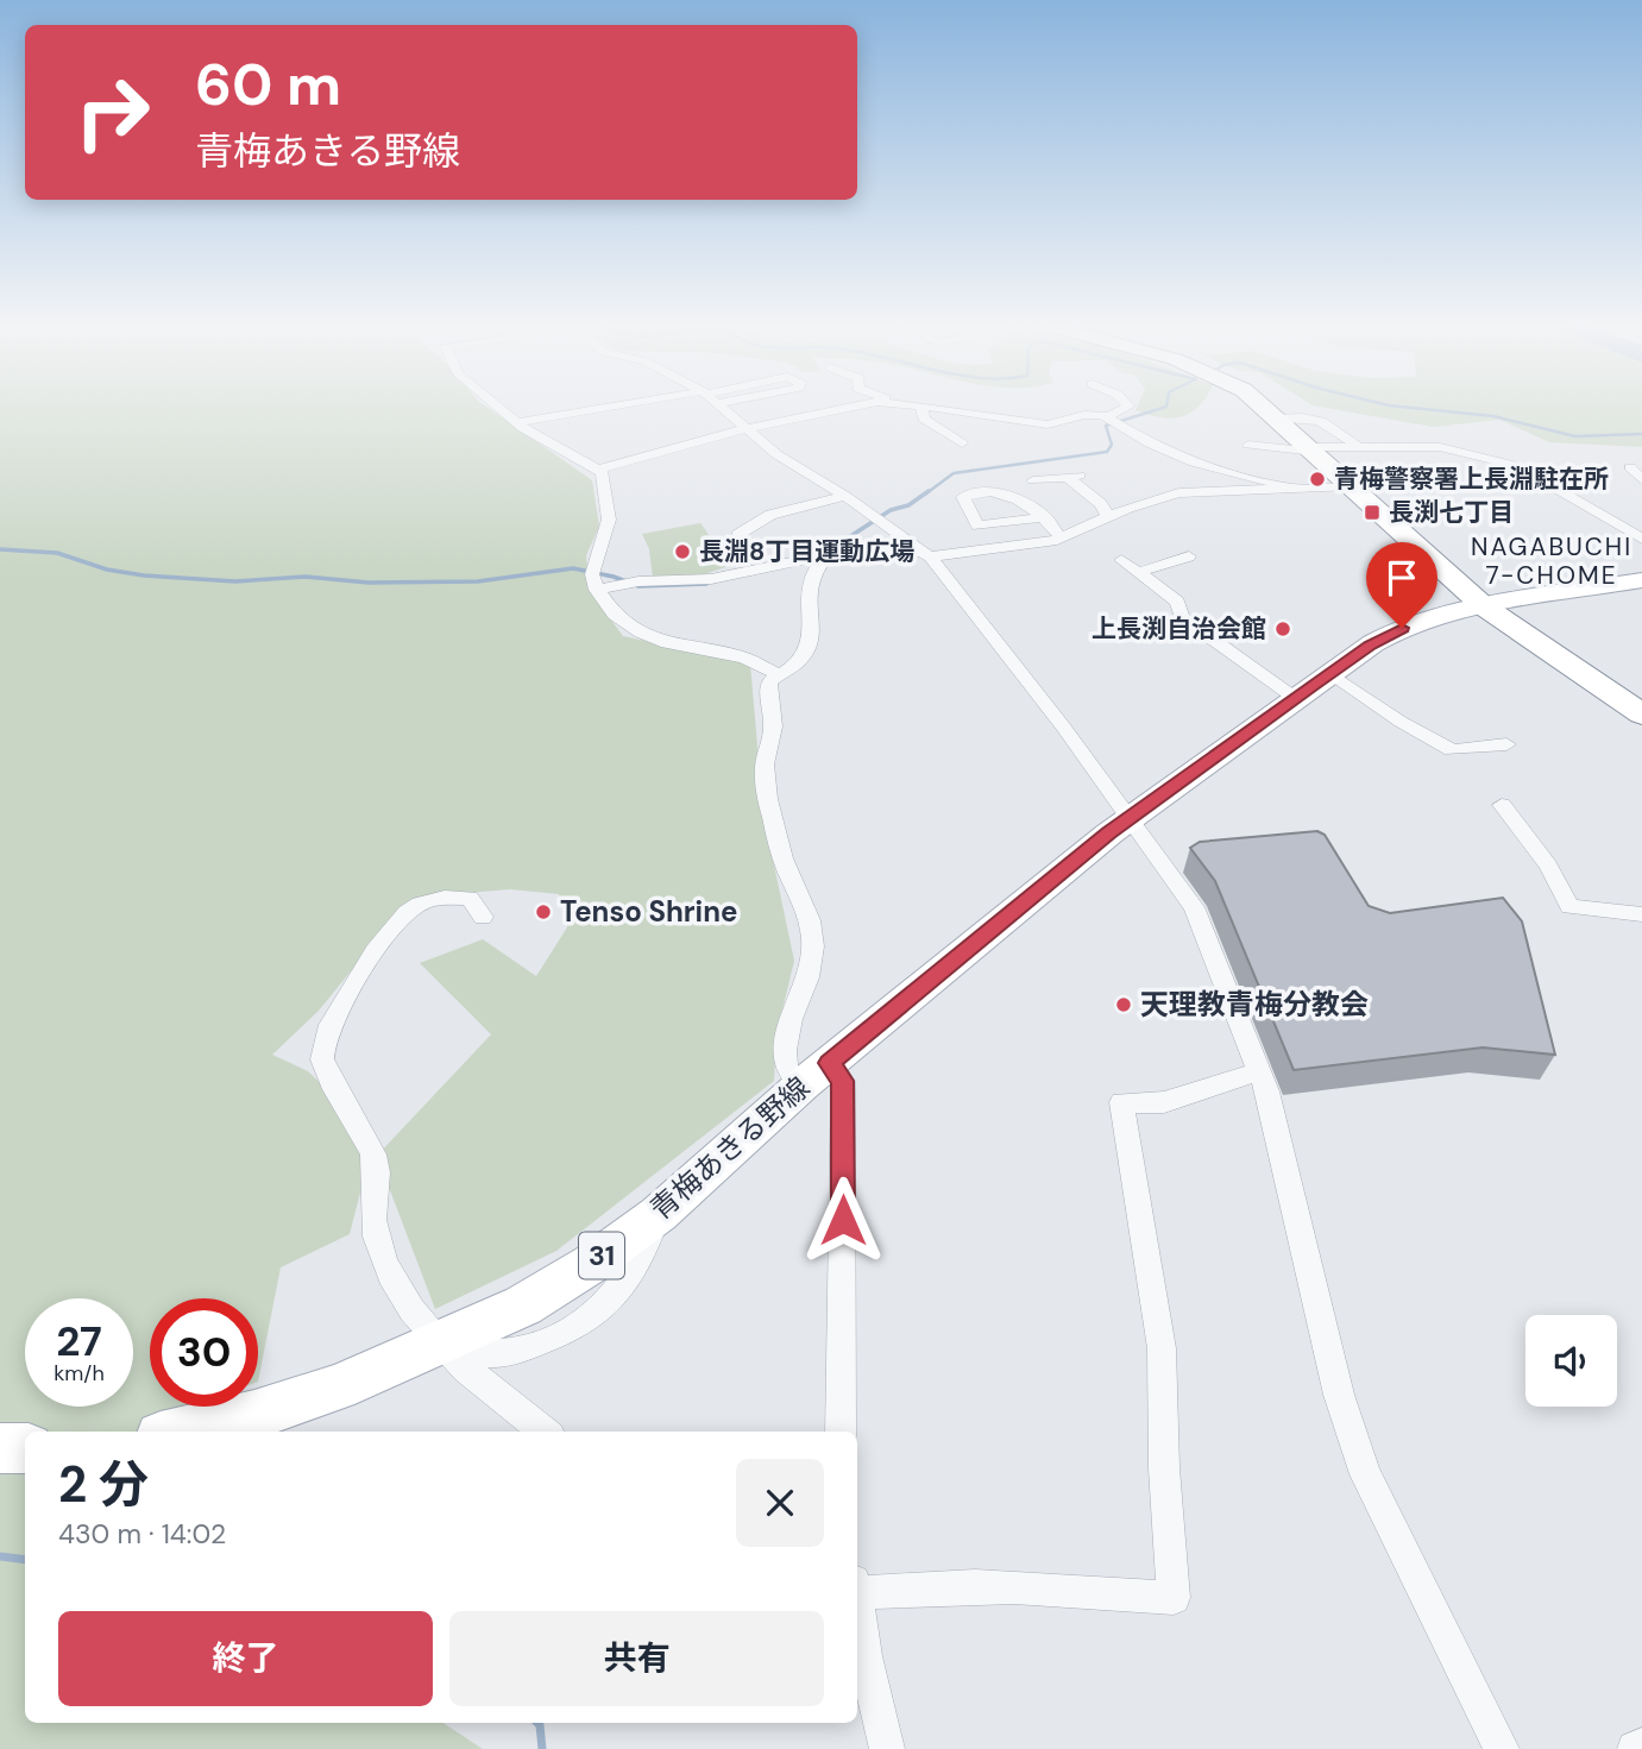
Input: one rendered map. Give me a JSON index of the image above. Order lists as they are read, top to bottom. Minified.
{"streets":{"main road":["青梅あきる野線","31"]},"districts":["NAGABUCHI 7-CHOME"],"places":{"other":["青梅警察署上長淵駐在所","長淵8丁目運動広場","上長渕自治会館","Tenso Shrine","天理教青梅分教会"],"transit":["長渕七丁目"]},"page":{"turn":["60 m","青梅あきる野線"],"speed":"27 km/h","limit":"30","heading":["2 分","430 m · 14:02"],"buttons":["終了","共有"]}}
